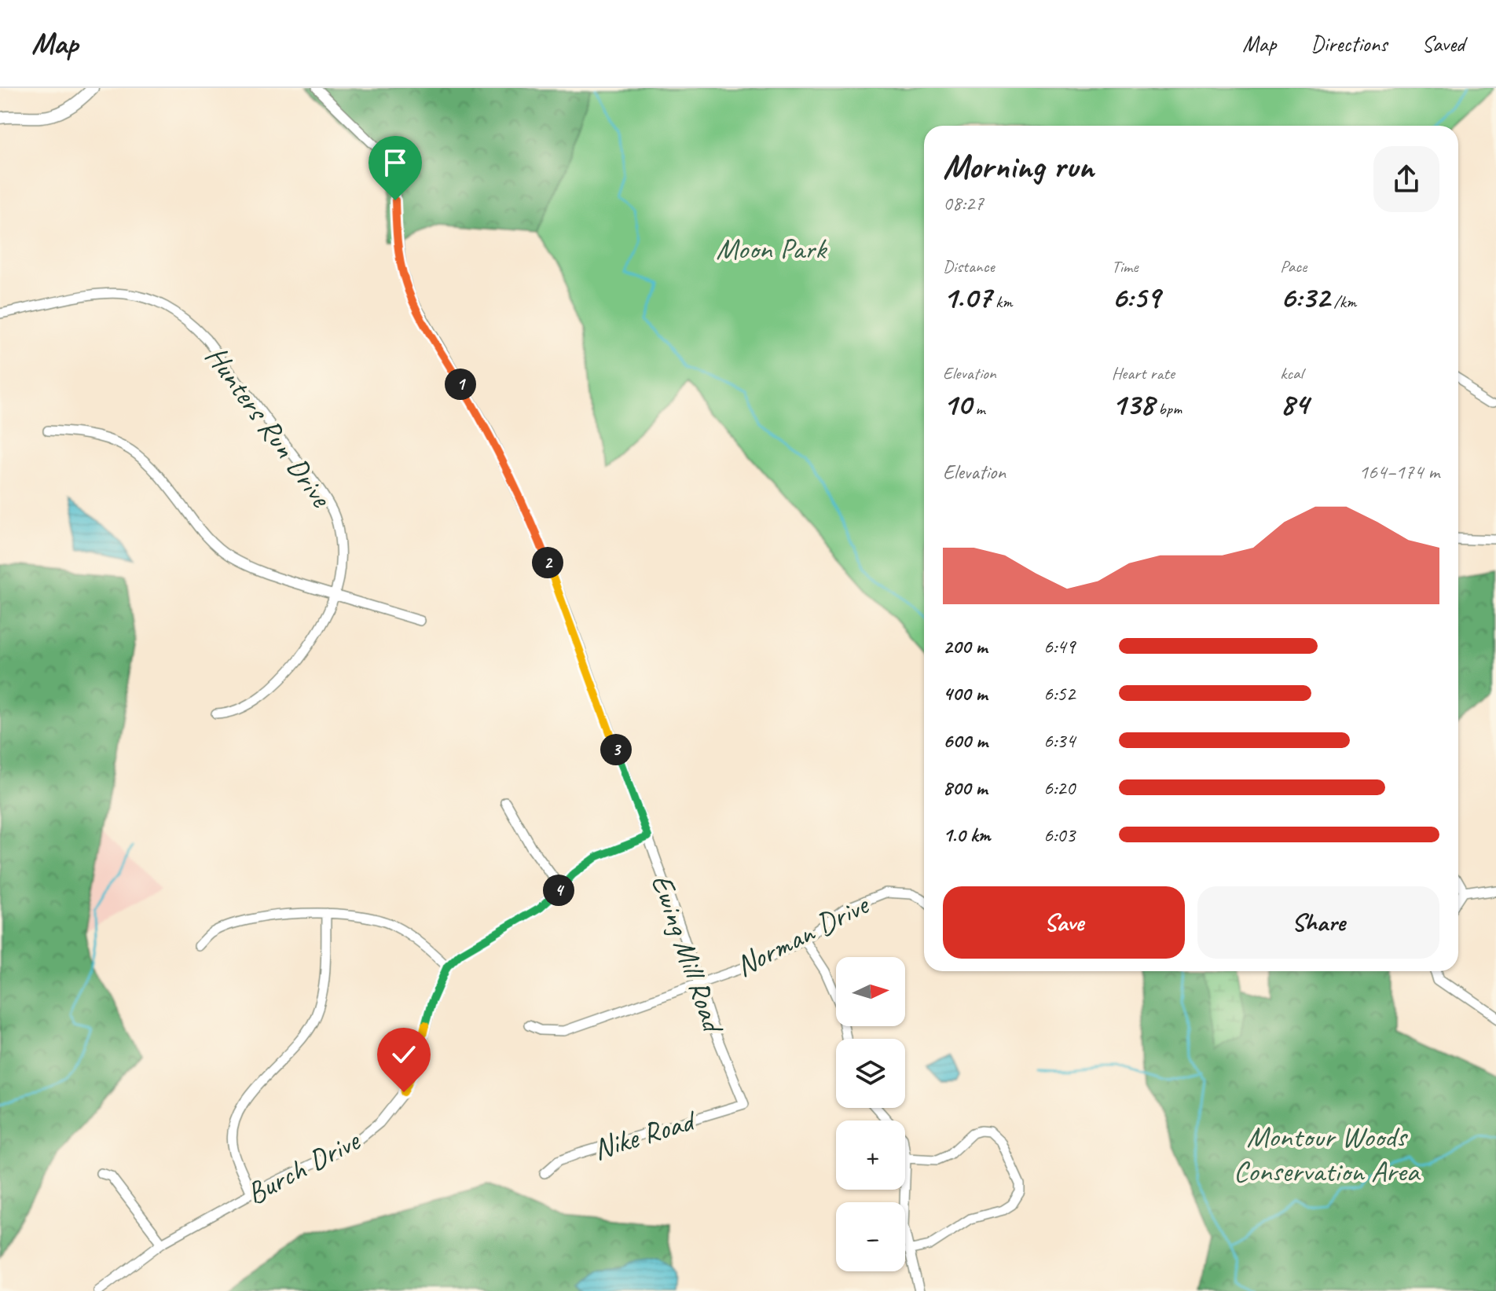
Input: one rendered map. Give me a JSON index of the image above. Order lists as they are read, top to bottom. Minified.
{"streets":{"street":["Hunters Run Drive","Norman Drive","Ewing Mill Road","Nike Road","Burch Drive"]},"crossings":[["Norman Drive","Ewing Mill Road"],["Ewing Mill Road","Nike Road"],["Ewing Mill Road","Burch Drive"]],"parks":["Moon Park","Montour Woods Conservation Area"],"north":"right","page":{"header":"Map","nav":["Map","Directions","Saved"],"heading":["Morning run","08:27"],"stats":[["Distance","1.07 km"],["Time","6:59"],["Pace","6:32 /km"],["Elevation","10 m"],["Heart rate","138 bpm"],["kcal","84"]],"pins":["1","2","3","4"],"chart":["Elevation","164–174 m"],"list":[{"name":"200 m","note":"6:49"},{"name":"400 m","note":"6:52"},{"name":"600 m","note":"6:34"},{"name":"800 m","note":"6:20"},{"name":"1.0 km","note":"6:03"}],"buttons":["Save","Share"],"map_buttons":["+","−"]}}
